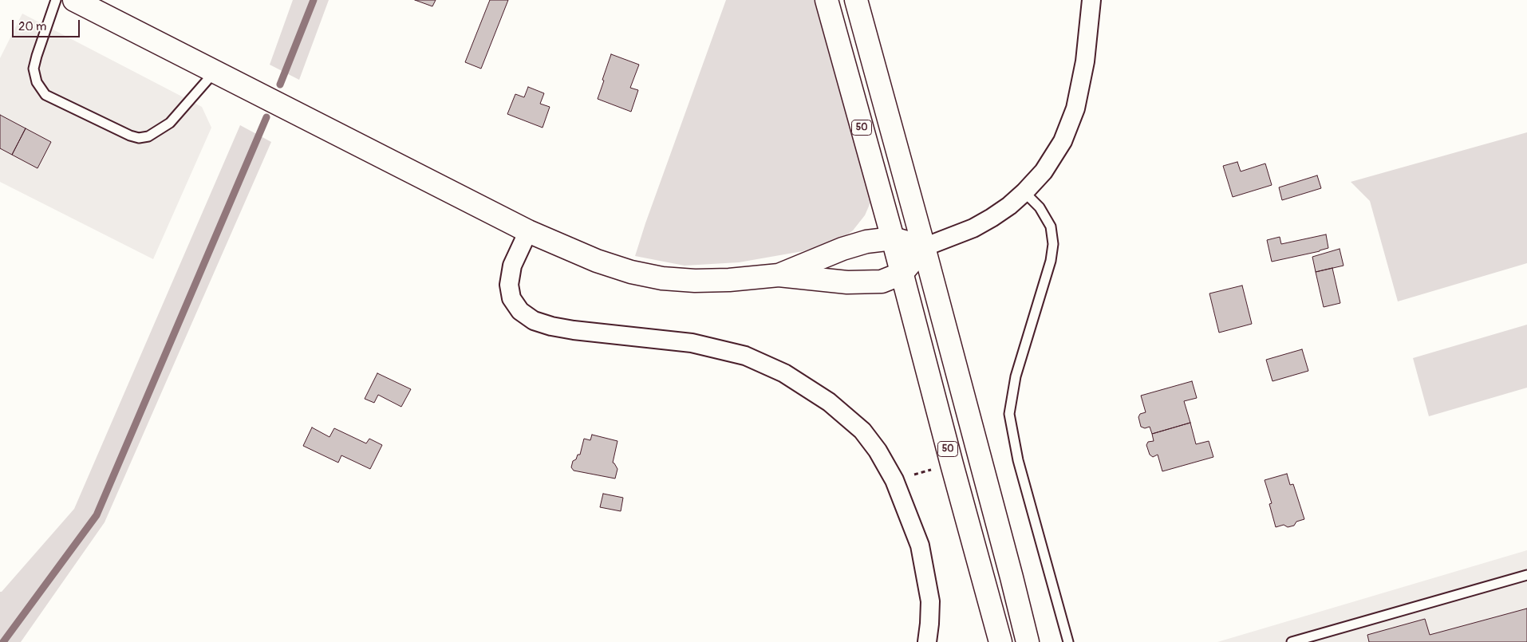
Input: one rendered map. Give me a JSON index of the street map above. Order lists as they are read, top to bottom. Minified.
{"streets":{"main road":["50"]},"scale_bar":"20 m"}
